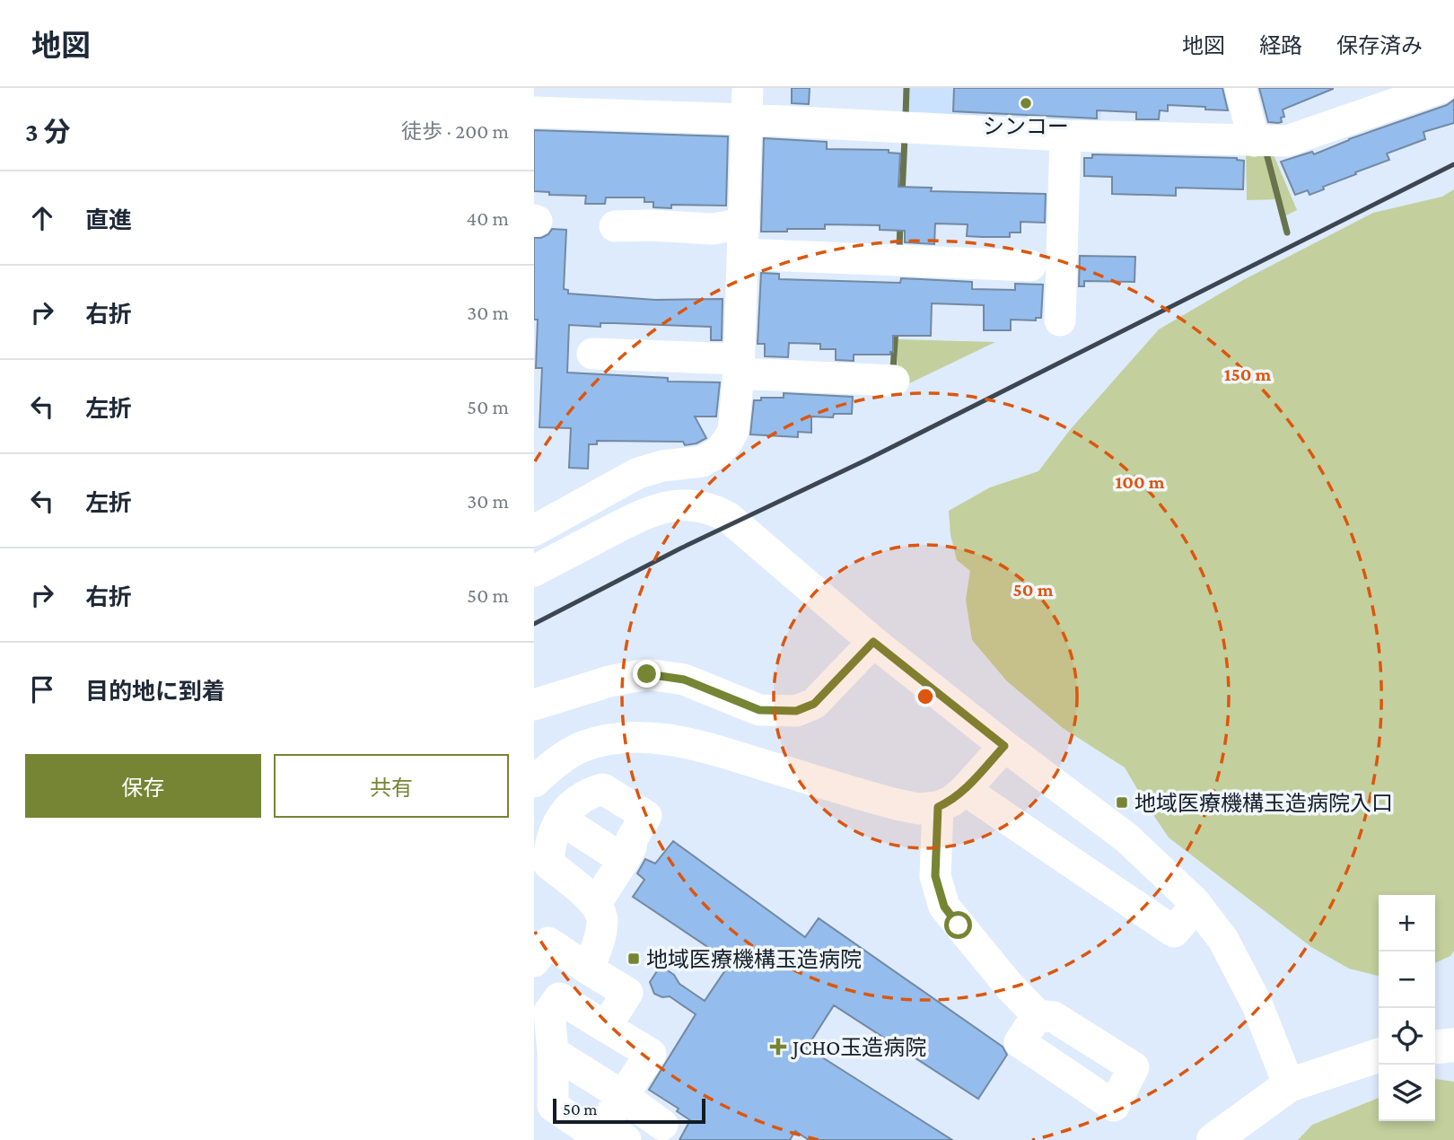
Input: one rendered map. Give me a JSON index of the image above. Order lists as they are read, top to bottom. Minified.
{"places":{"other":["シンコー"],"transit":["地域医療機構玉造病院入口","地域医療機構玉造病院"],"health":["JCHO玉造病院"]},"scale_bar":"50 m","page":{"header":"地図","nav":["地図","経路","保存済み"],"heading":["3 分","徒歩 · 200 m"],"list":[["直進","40 m"],["右折","30 m"],["左折","50 m"],["左折","30 m"],["右折","50 m"],"目的地に到着"],"buttons":["保存","共有"],"map_buttons":["+","−"],"scale":"50 m"},"rings":["150 m","100 m","50 m"]}
